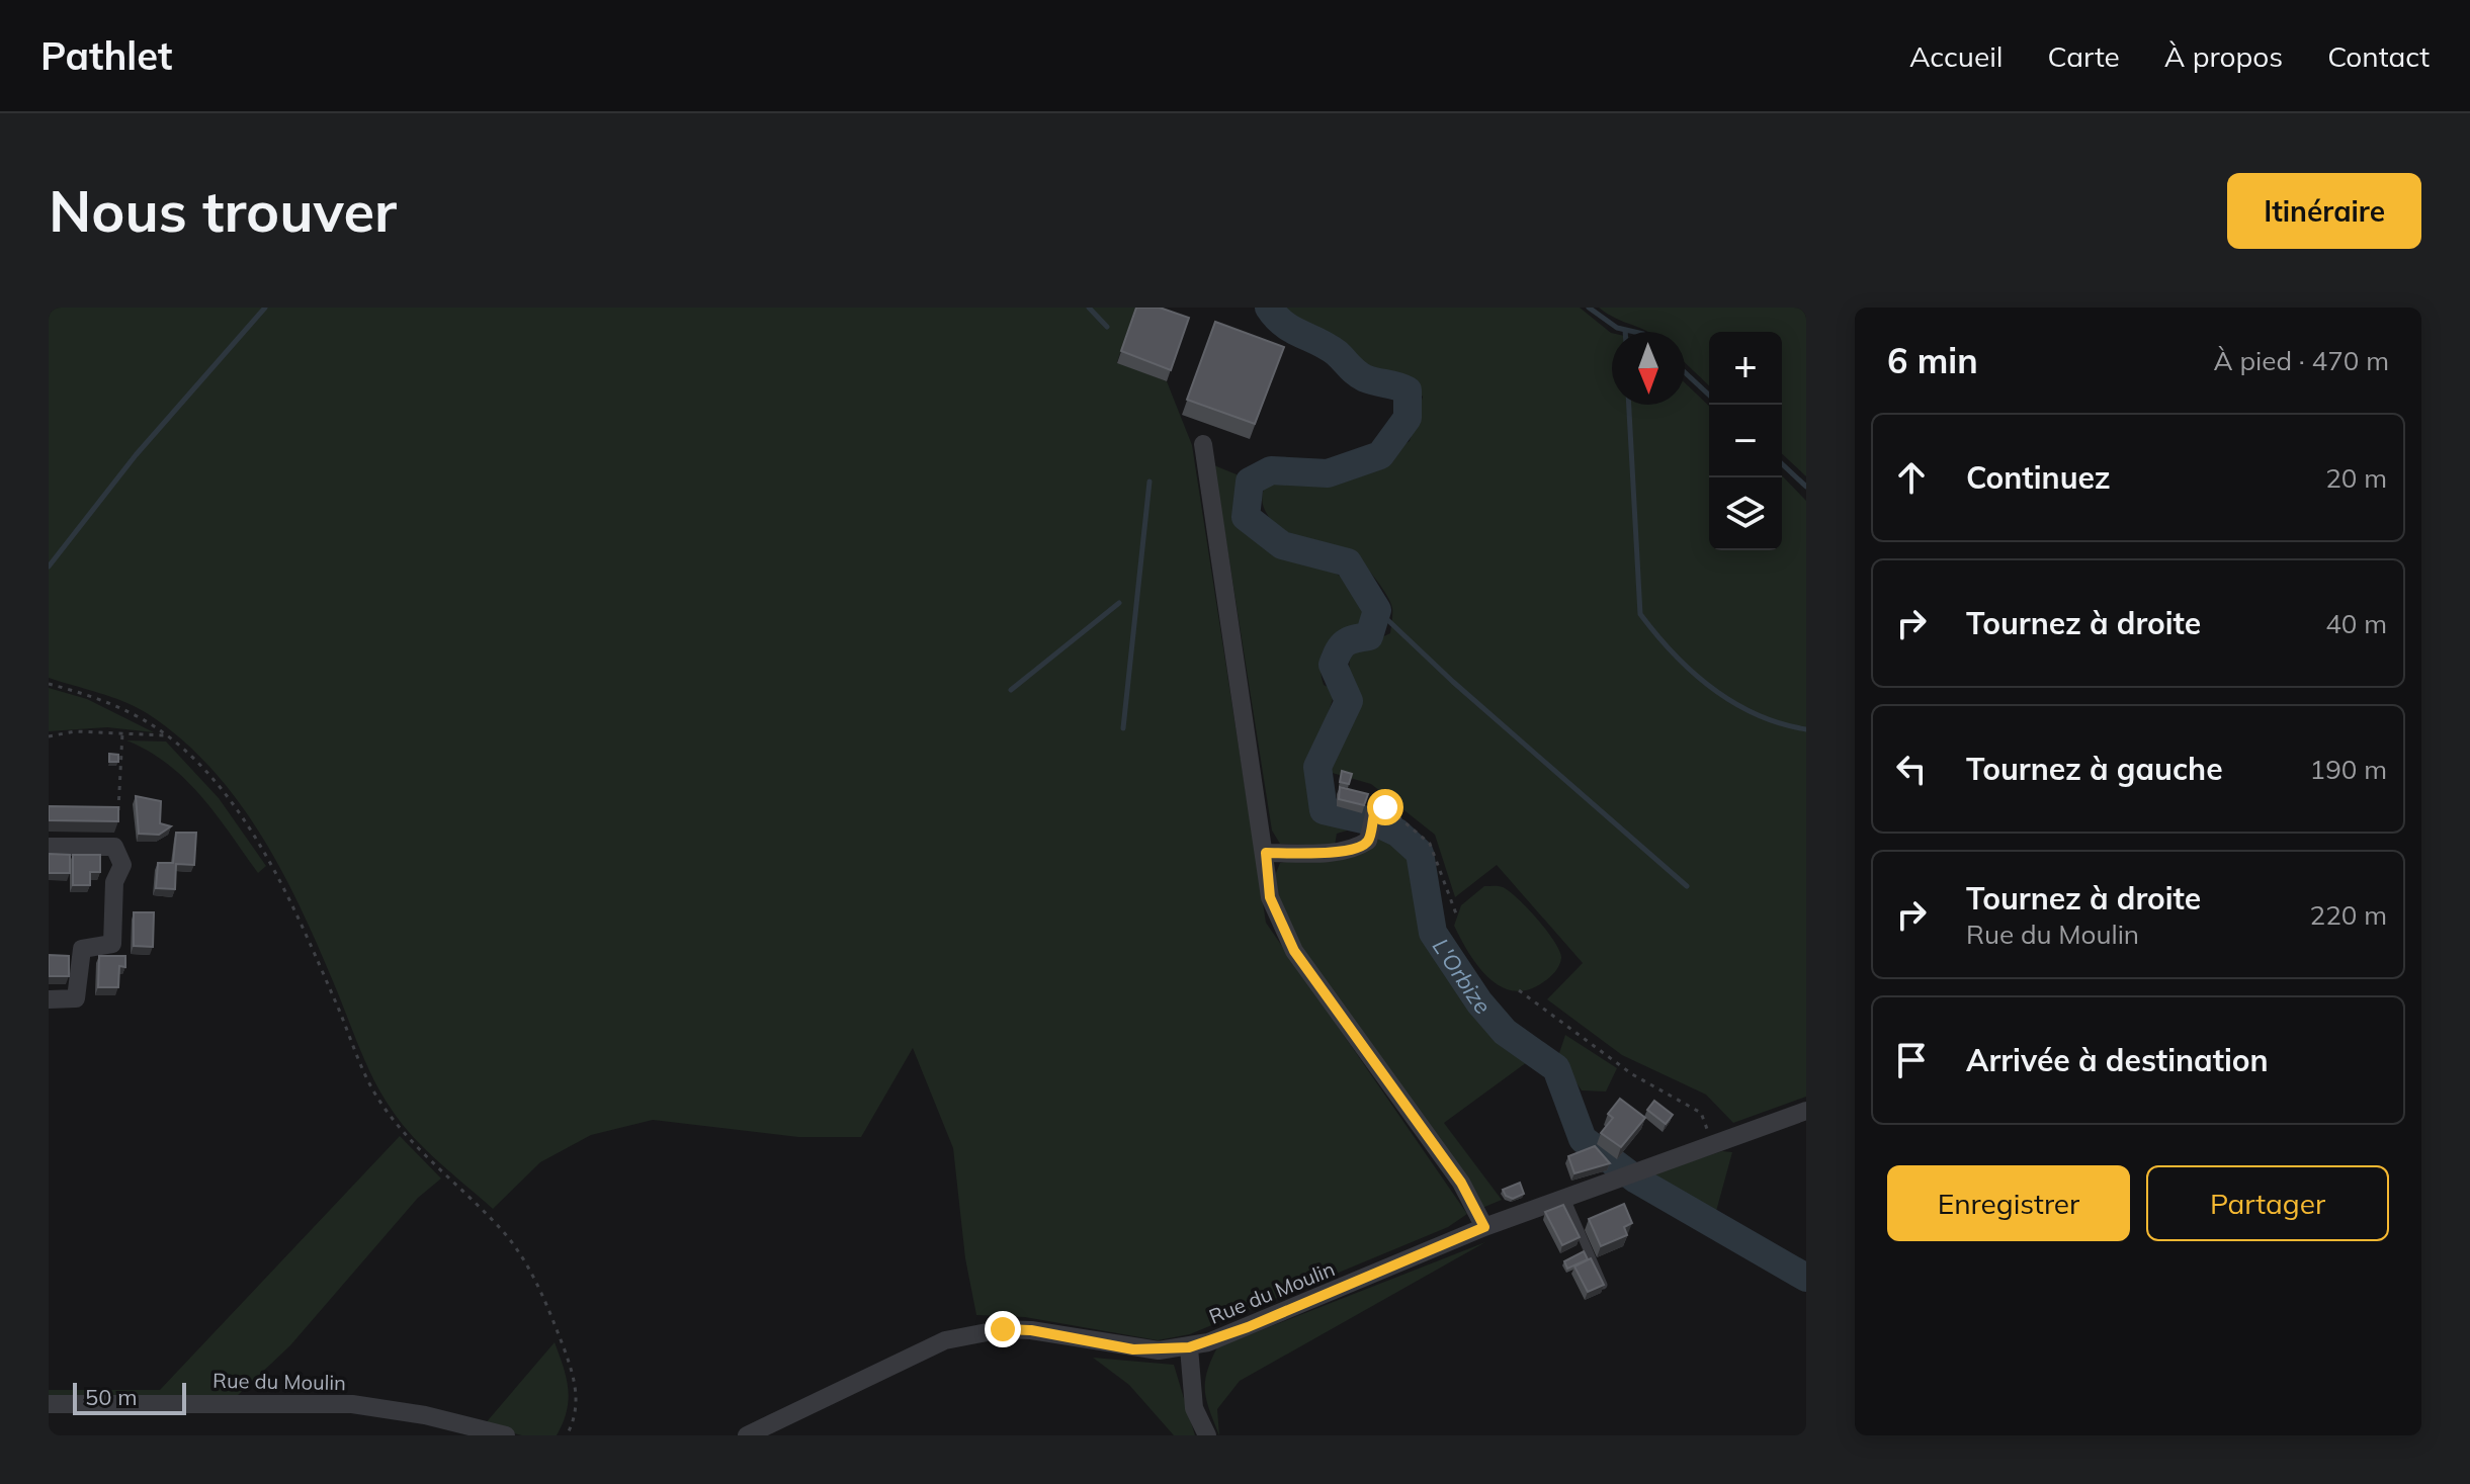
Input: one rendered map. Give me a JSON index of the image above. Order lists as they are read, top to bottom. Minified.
{"streets":{"street":["Rue du Moulin"]},"water":["L'Orbize"],"scale_bar":"50 m","north":"bottom","page":{"header":"Pathlet","nav":["Accueil","Carte","À propos","Contact"],"buttons":["Itinéraire",["Enregistrer","Partager"]],"title":"Nous trouver","heading":["6 min","À pied · 470 m"],"map_buttons":["+","−"],"list":[["Continuez","20 m"],["Tournez à droite","40 m"],["Tournez à gauche","190 m"],["Tournez à droite","Rue du Moulin","220 m"],"Arrivée à destination"],"scale":"50 m"}}
